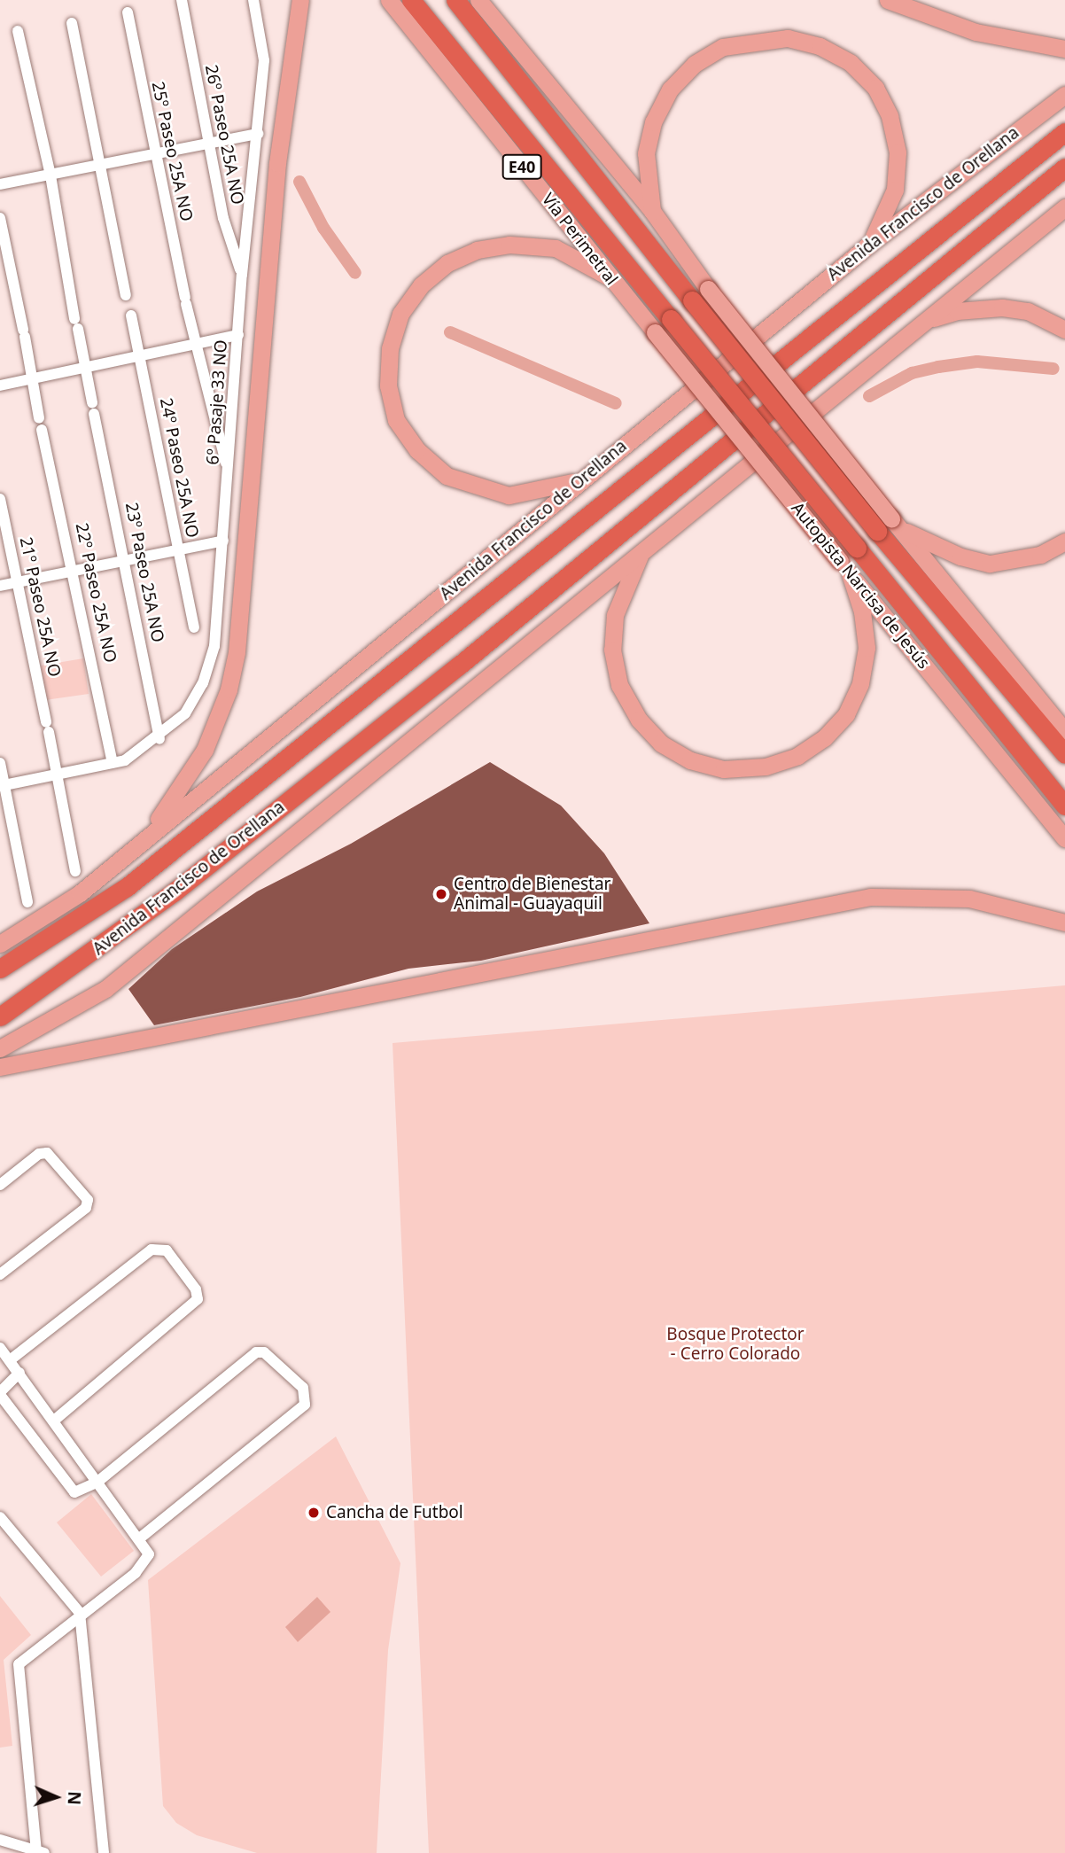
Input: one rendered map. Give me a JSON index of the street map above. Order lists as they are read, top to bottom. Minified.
{"streets":{"highway":["Avenida Francisco de Orellana","Vía Perimetral","Autopista Narcisa de Jesús"],"main road":["E40"],"street":["26º Paseo 25A NO","25º Paseo 25A NO","6º Pasaje 33 NO","24º Paseo 25A NO","23º Paseo 25A NO","22º Paseo 25A NO","21º Paseo 25A NO"]},"crossings":[["26º Paseo 25A NO","6º Pasaje 33 NO"],["25º Paseo 25A NO","6º Pasaje 33 NO"],["Vía Perimetral","Autopista Narcisa de Jesús"],["6º Pasaje 33 NO","23º Paseo 25A NO"],["6º Pasaje 33 NO","22º Paseo 25A NO"],["6º Pasaje 33 NO","21º Paseo 25A NO"]],"parks":["Bosque Protector - Cerro Colorado"],"places":["Centro de Bienestar Animal - Guayaquil","Cancha de Futbol"],"north":"right"}
